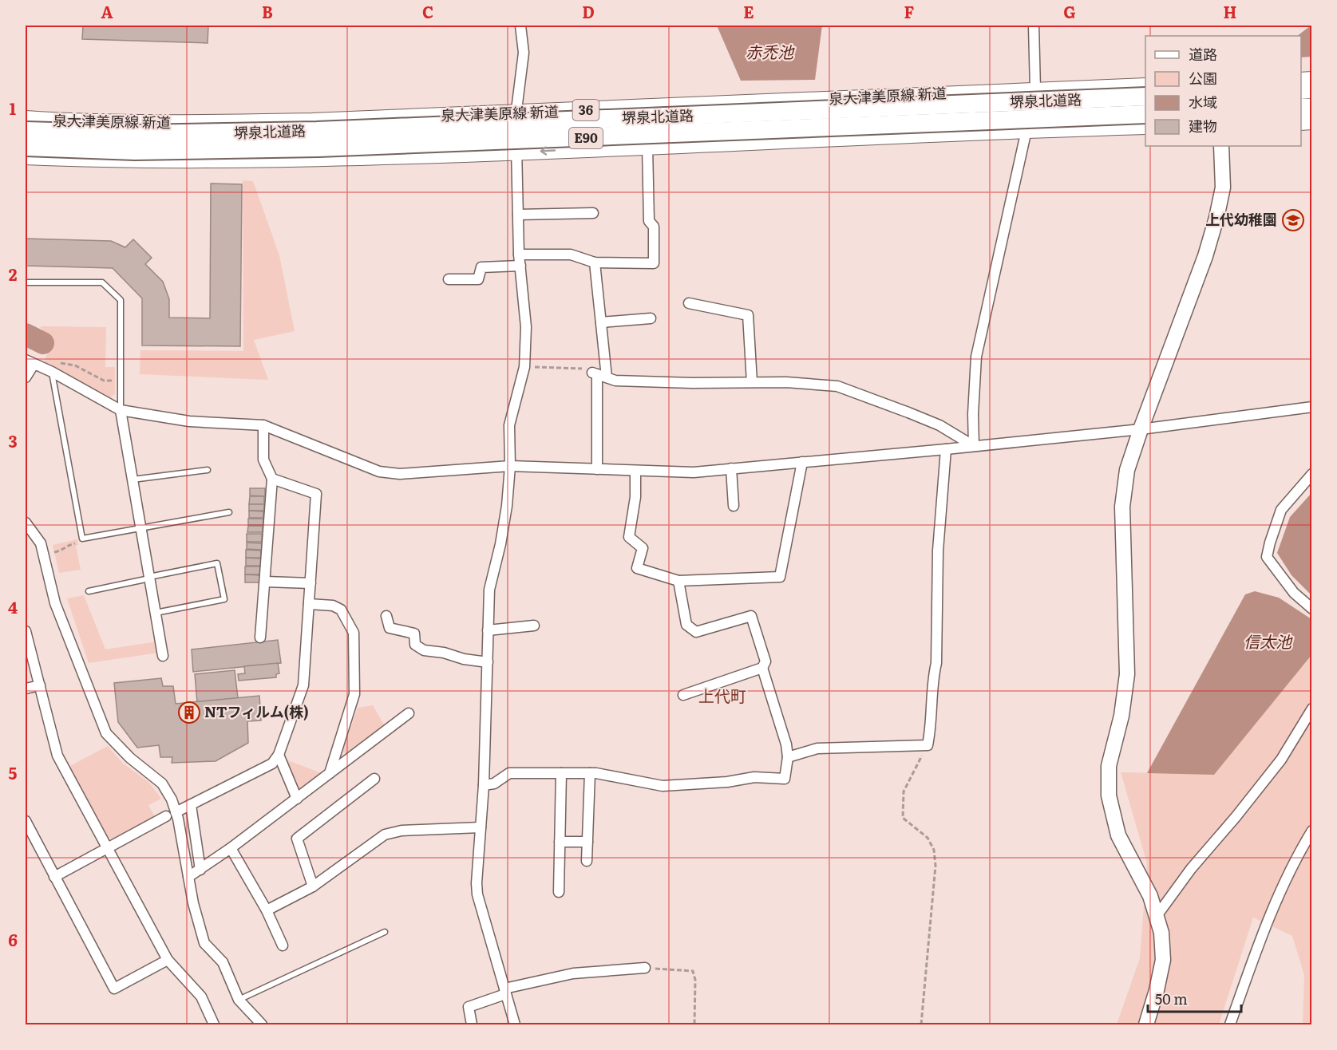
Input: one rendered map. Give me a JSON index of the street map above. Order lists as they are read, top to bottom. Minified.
{"streets":{"highway":["堺泉北道路","E90"],"main road":["泉大津美原線 新道","36"]},"districts":["上代町"],"water":["赤禿池","信太池"],"places":{"school or university":["上代幼稚園"],"building":["NTフィルム(株)"]},"legend":["道路","公園","水域","建物"],"scale_bar":"50 m","grid":{"columns":["A","B","C","D","E","F","G","H"],"rows":["1","2","3","4","5","6"]}}
